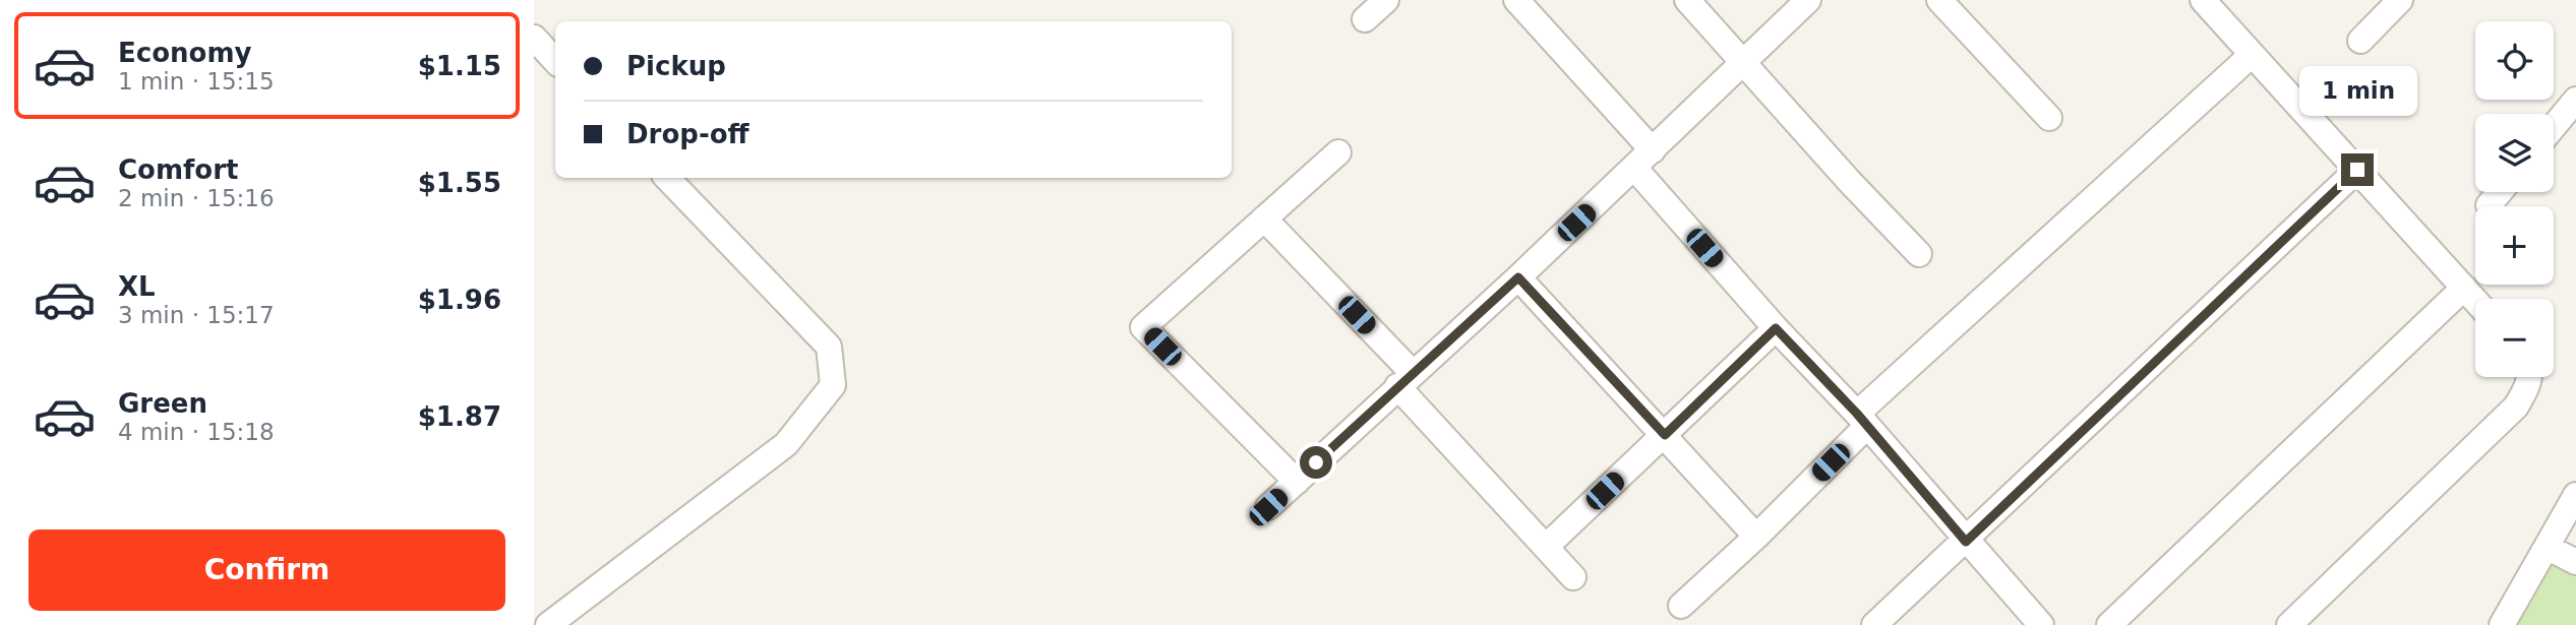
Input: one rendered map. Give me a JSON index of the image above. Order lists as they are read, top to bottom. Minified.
{"page":{"list":[{"name":"Economy","note":"1 min · 15:15","value":"$1.15"},{"name":"Comfort","note":"2 min · 15:16","value":"$1.55"},{"name":"XL","note":"3 min · 15:17","value":"$1.96"},{"name":"Green","note":"4 min · 15:18","value":"$1.87"}],"map_buttons":["+","−"],"banner":["Pickup","Drop-off"],"bubble":"1 min","buttons":"Confirm"}}
